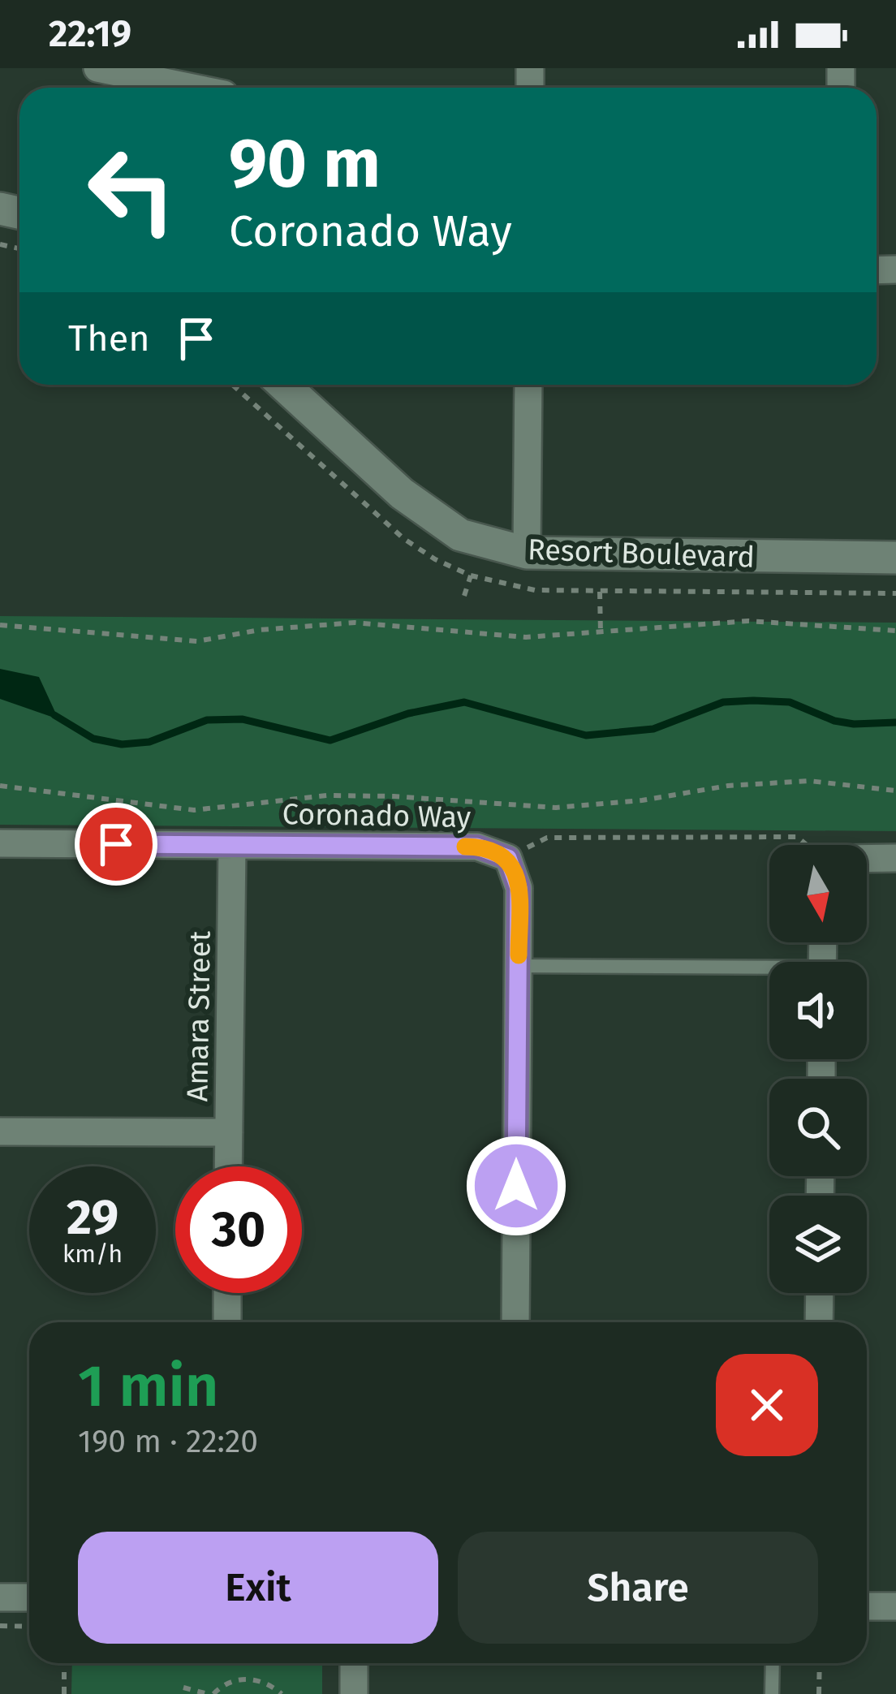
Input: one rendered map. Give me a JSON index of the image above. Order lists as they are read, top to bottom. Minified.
{"streets":{"street":["Resort Boulevard","Coronado Way","Amara Street"]},"crossings":[["Coronado Way","Amara Street"]],"north":"bottom","page":{"status":"22:19","turn":["90 m","Coronado Way"],"then":"Then","speed":"29 km/h","limit":"30","heading":["1 min","190 m · 22:20"],"buttons":["Exit","Share"]}}
